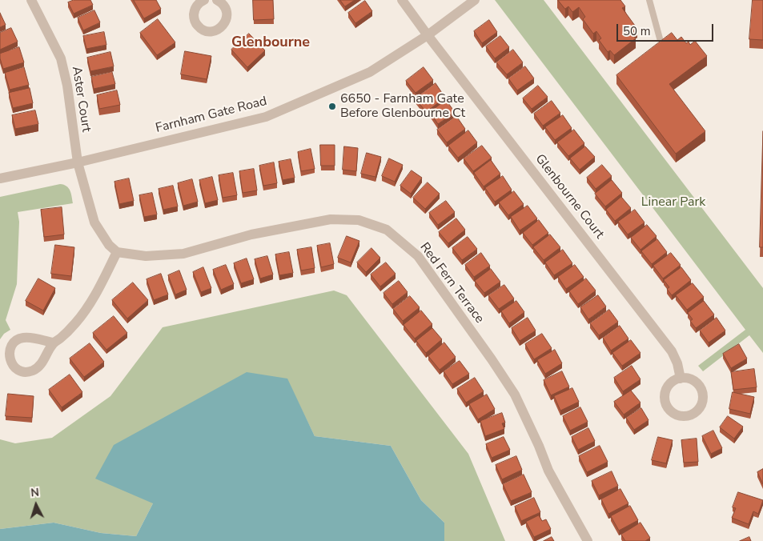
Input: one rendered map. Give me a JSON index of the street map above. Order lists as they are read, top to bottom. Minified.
{"streets":{"street":["Aster Court","Farnham Gate Road","Glenbourne Court","Red Fern Terrace"]},"crossings":[["Aster Court","Farnham Gate Road"],["Farnham Gate Road","Glenbourne Court"]],"districts":["Glenbourne"],"parks":["Linear Park"],"places":["6650 - Farnham Gate Before Glenbourne Ct"],"scale_bar":"50 m","north":"top"}
